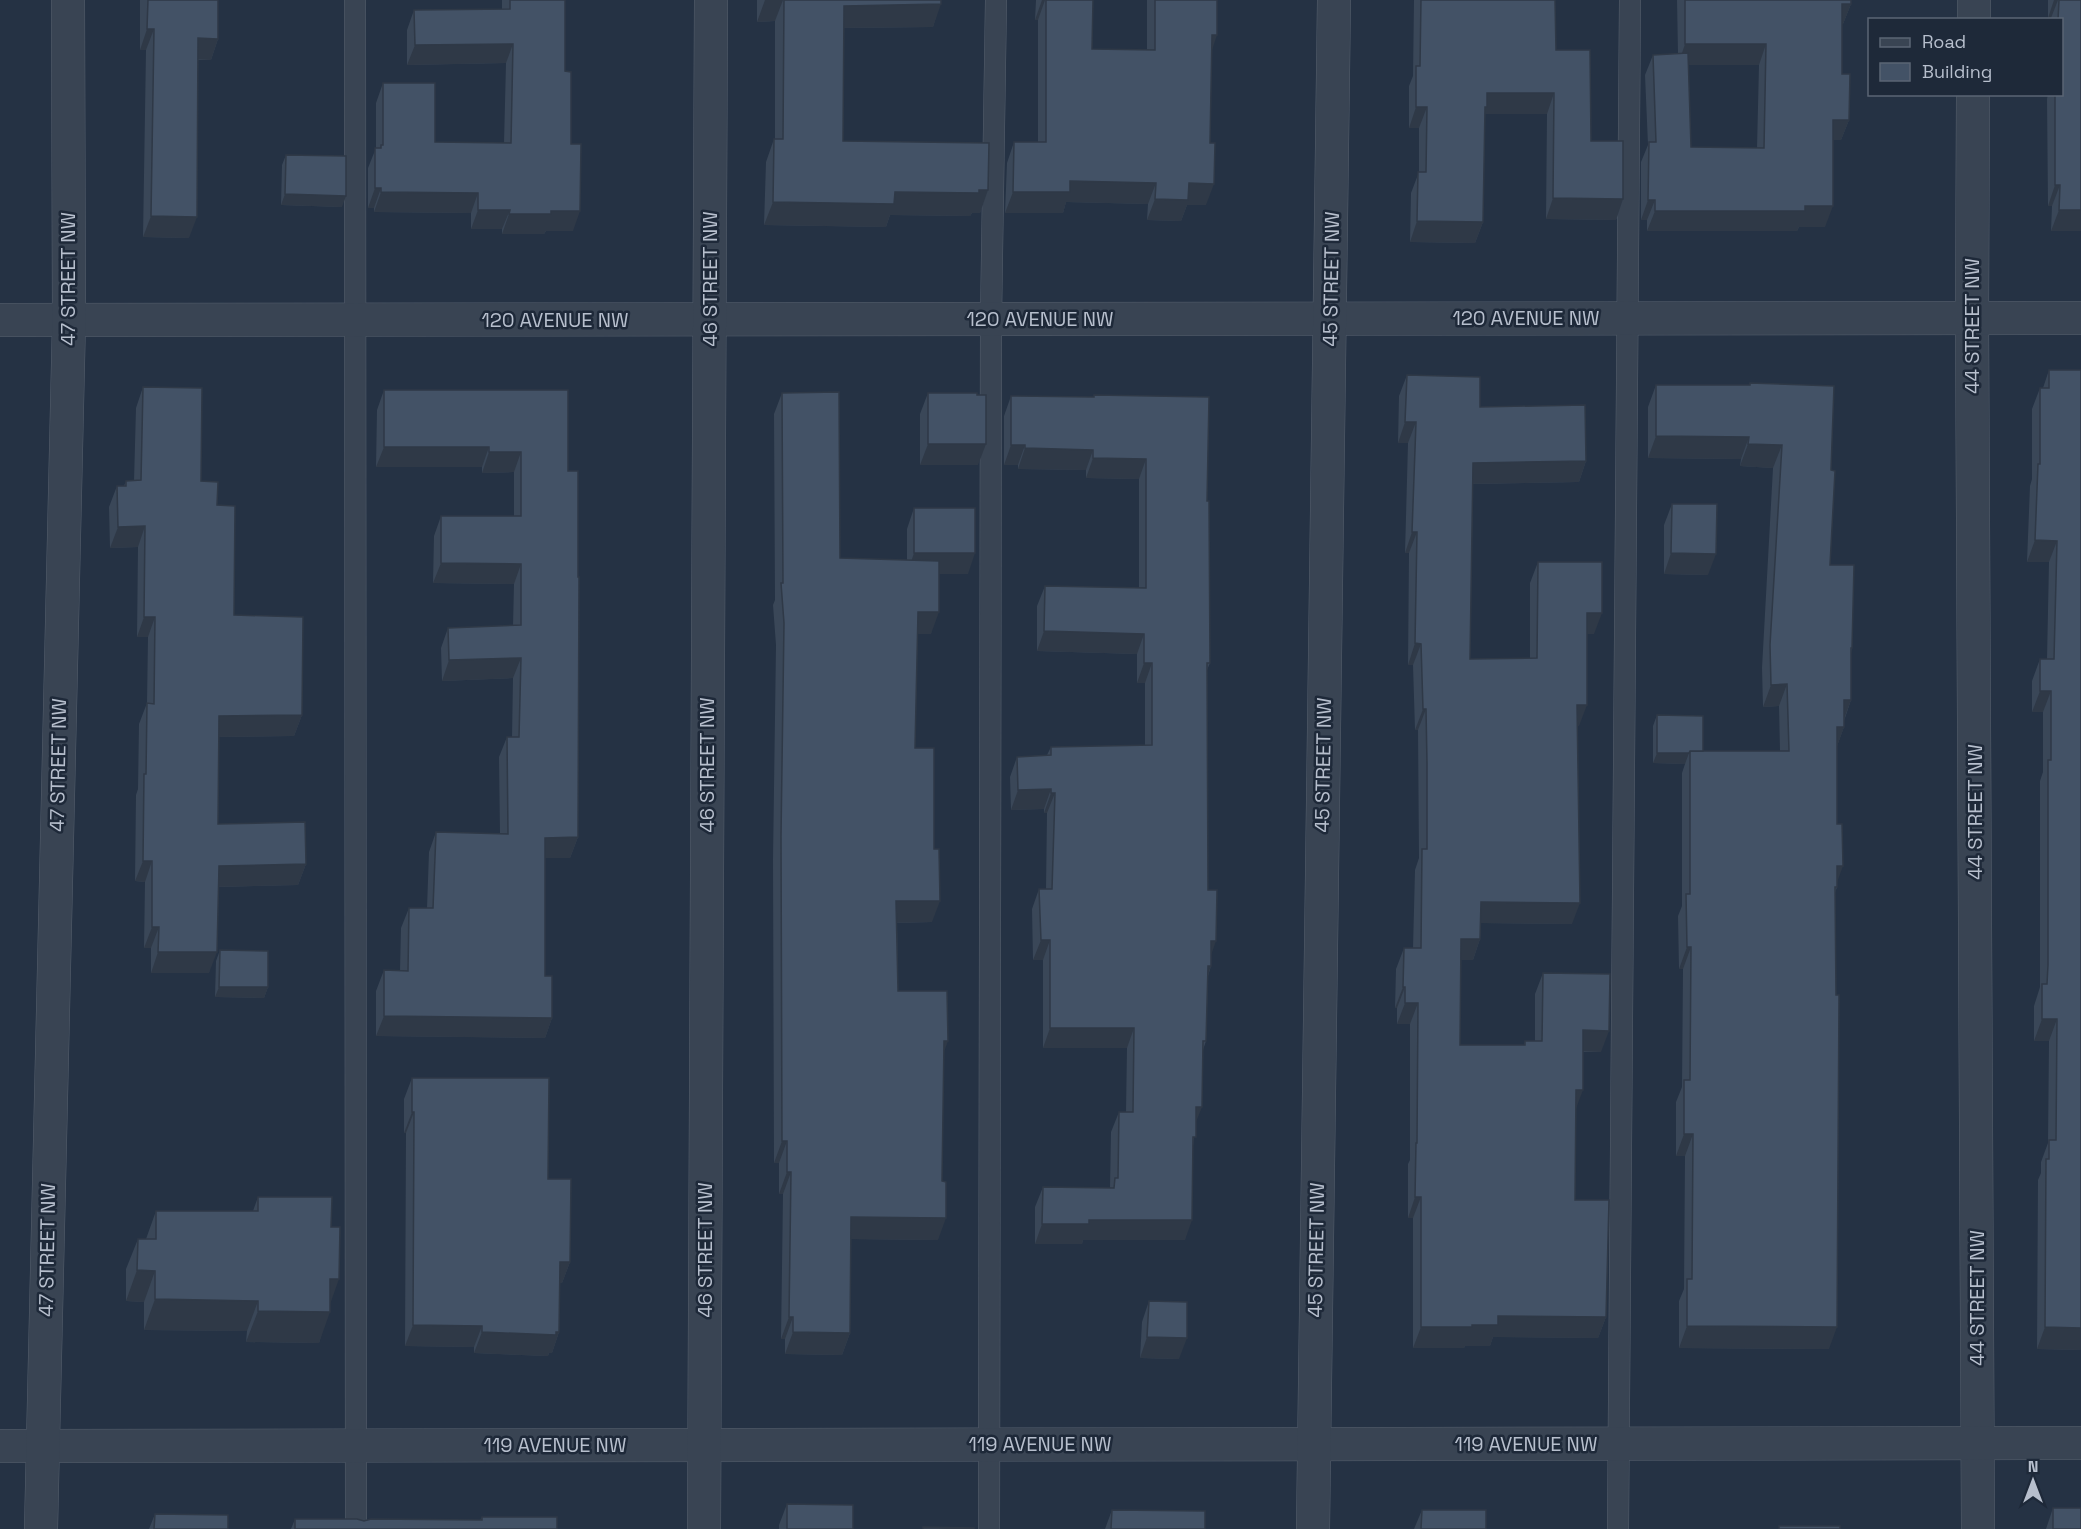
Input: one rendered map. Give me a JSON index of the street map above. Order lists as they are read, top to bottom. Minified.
{"streets":{"street":["47 STREET NW","46 STREET NW","45 STREET NW","120 AVENUE NW","44 STREET NW","119 AVENUE NW"]},"crossings":[["47 STREET NW","120 AVENUE NW"],["47 STREET NW","119 AVENUE NW"],["46 STREET NW","120 AVENUE NW"],["46 STREET NW","119 AVENUE NW"],["45 STREET NW","120 AVENUE NW"],["45 STREET NW","119 AVENUE NW"],["120 AVENUE NW","44 STREET NW"],["44 STREET NW","119 AVENUE NW"]],"legend":["Road","Building"],"north":"top"}
